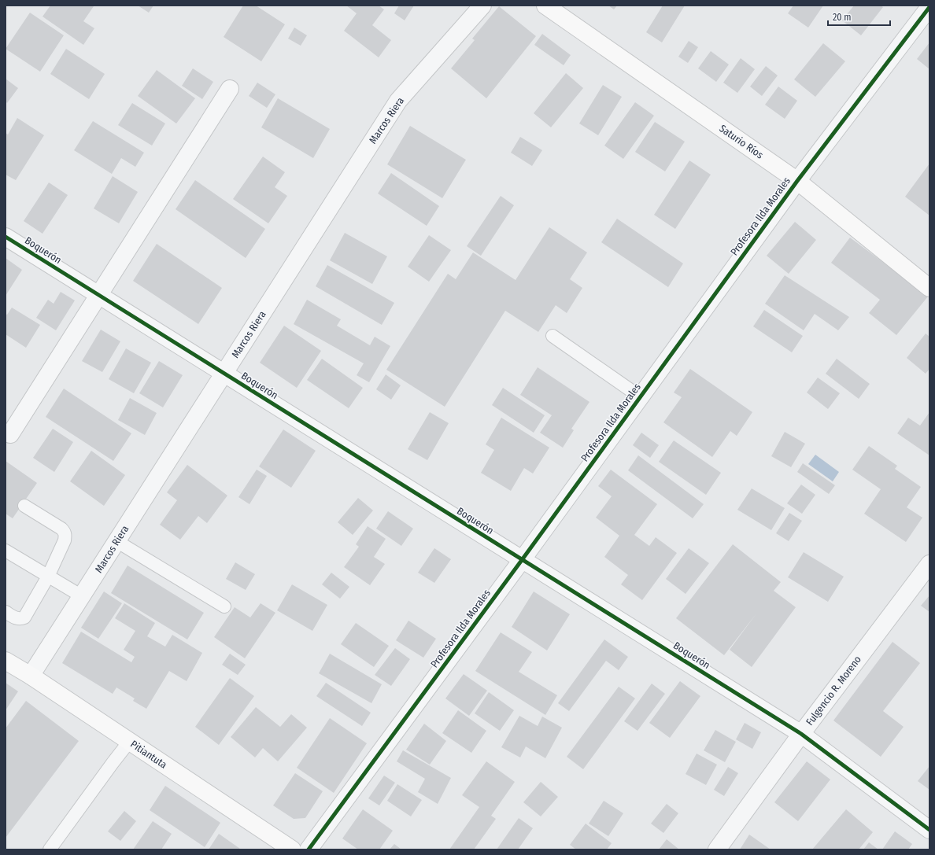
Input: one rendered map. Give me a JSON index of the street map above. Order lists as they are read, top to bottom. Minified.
{"streets":{"street":["Marcos Riera","Saturio Ríos","Profesora Ilda Morales","Boquerón","Fulgencio R. Moreno","Pitiantuta"]},"crossings":[["Marcos Riera","Boquerón"],["Marcos Riera","Pitiantuta"],["Saturio Ríos","Profesora Ilda Morales"],["Profesora Ilda Morales","Boquerón"],["Boquerón","Fulgencio R. Moreno"]],"scale_bar":"20 m"}
